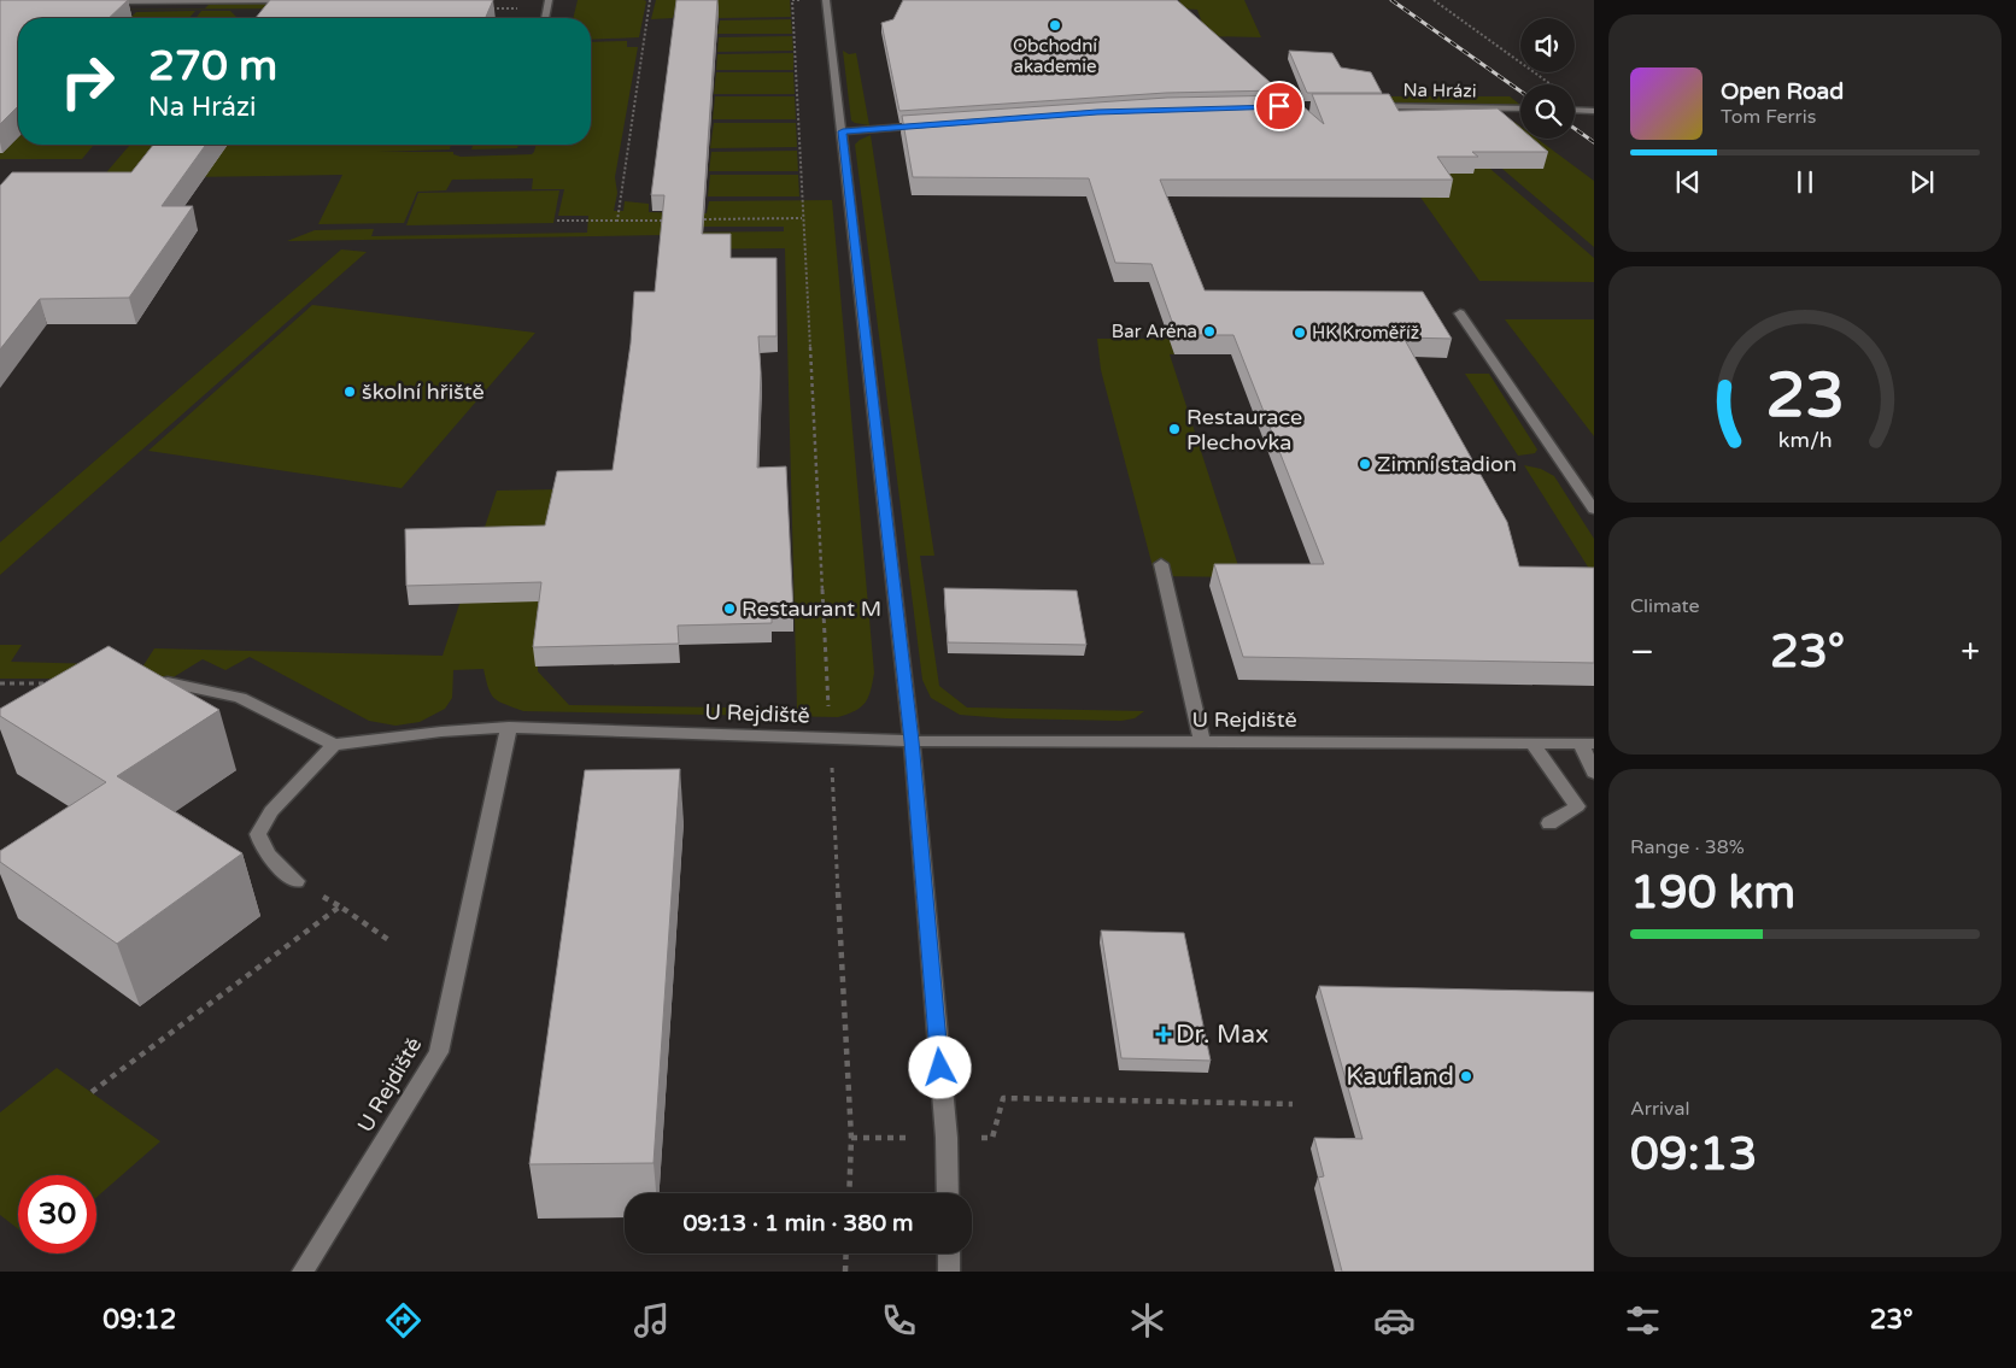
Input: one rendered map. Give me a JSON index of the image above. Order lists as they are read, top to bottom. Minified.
{"streets":{"street":["Na Hrázi","U Rejdiště"]},"places":{"other":["Obchodní akademie","Bar Aréna","HK Kroměříž","školní hřiště","Restaurace Plechovka","Zimní stadion","Restaurant M","Kaufland"],"health":["Dr. Max"]},"page":{"turn":["270 m","Na Hrázi"],"song":["Open Road","Tom Ferris"],"tile":["Climate",["Range · 38%","190 km"],["Arrival","09:13"]],"heat":["−","23°","+"],"limit":"30","trip":"09:13 · 1 min · 380 m","tabs":["09:12","23°"],"gauge":["23","km/h"]}}
